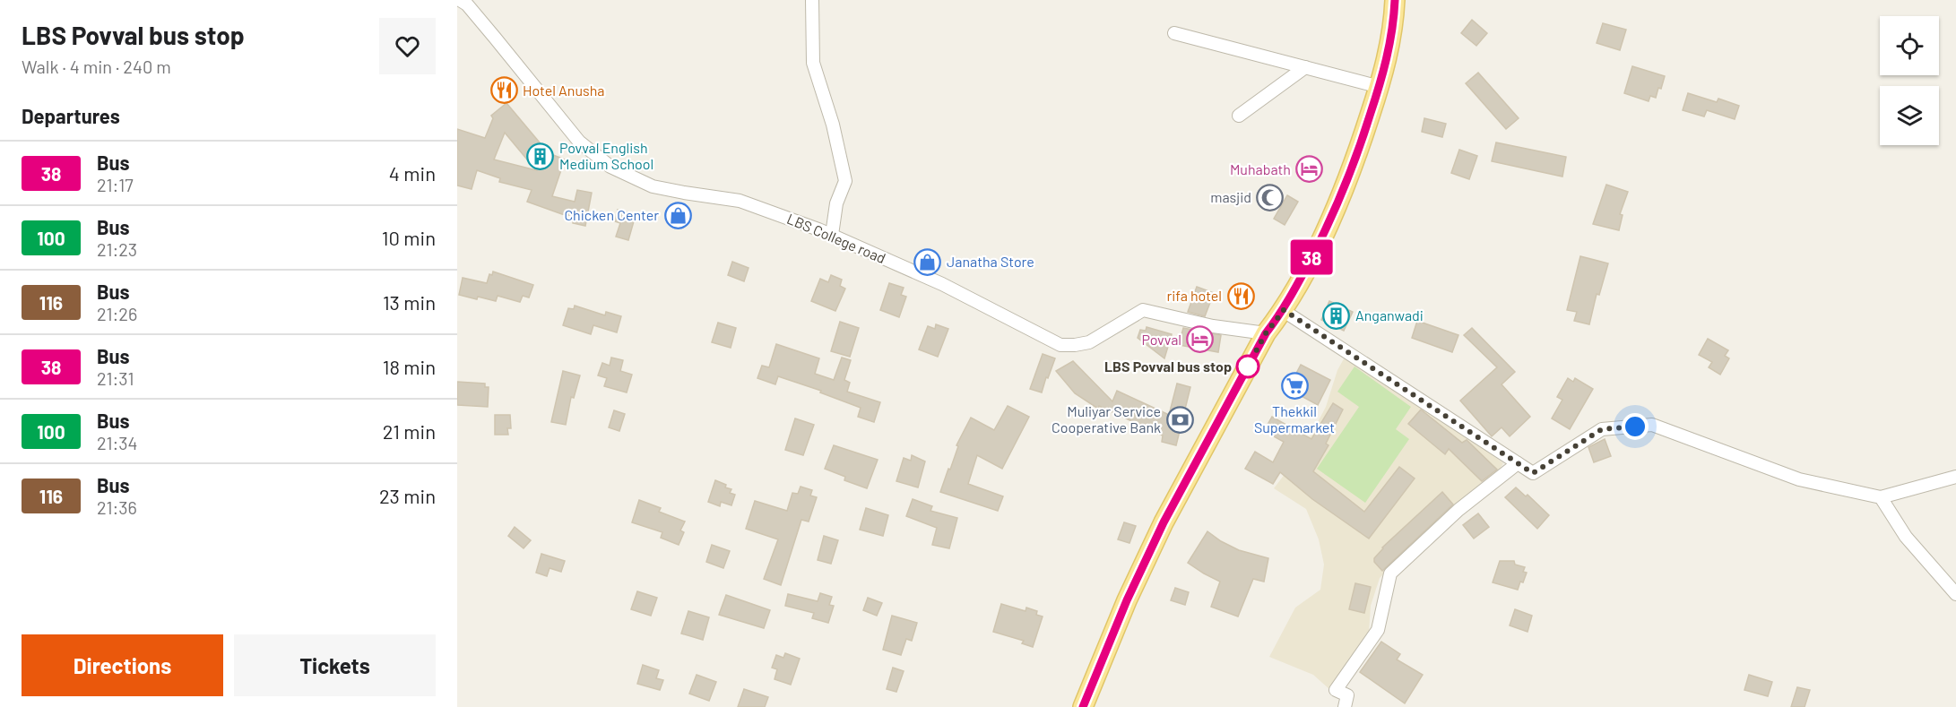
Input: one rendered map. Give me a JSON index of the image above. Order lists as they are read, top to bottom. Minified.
{"streets":{"street":["LBS College road"]},"places":{"restaurant":["Hotel Anusha","rifa hotel"],"building":["Povval English Medium School","Anganwadi"],"hotel":["Muhabath","Povval"],"mosque":["masjid"],"shop":["Chicken Center","Janatha Store"],"other":["LBS Povval bus stop"],"supermarket":["Thekkil Supermarket"],"bank":["Muliyar Service Cooperative Bank"]},"lines":["bus line 38"],"page":{"heading":[["LBS Povval bus stop","Walk · 4 min · 240 m"],"Departures"],"on_map":"38","list":[{"mark":"38","name":"Bus","note":"21:17","value":"4 min"},{"mark":"100","name":"Bus","note":"21:23","value":"10 min"},{"mark":"116","name":"Bus","note":"21:26","value":"13 min"},{"mark":"38","name":"Bus","note":"21:31","value":"18 min"},{"mark":"100","name":"Bus","note":"21:34","value":"21 min"},{"mark":"116","name":"Bus","note":"21:36","value":"23 min"}],"buttons":["Directions","Tickets"]}}
